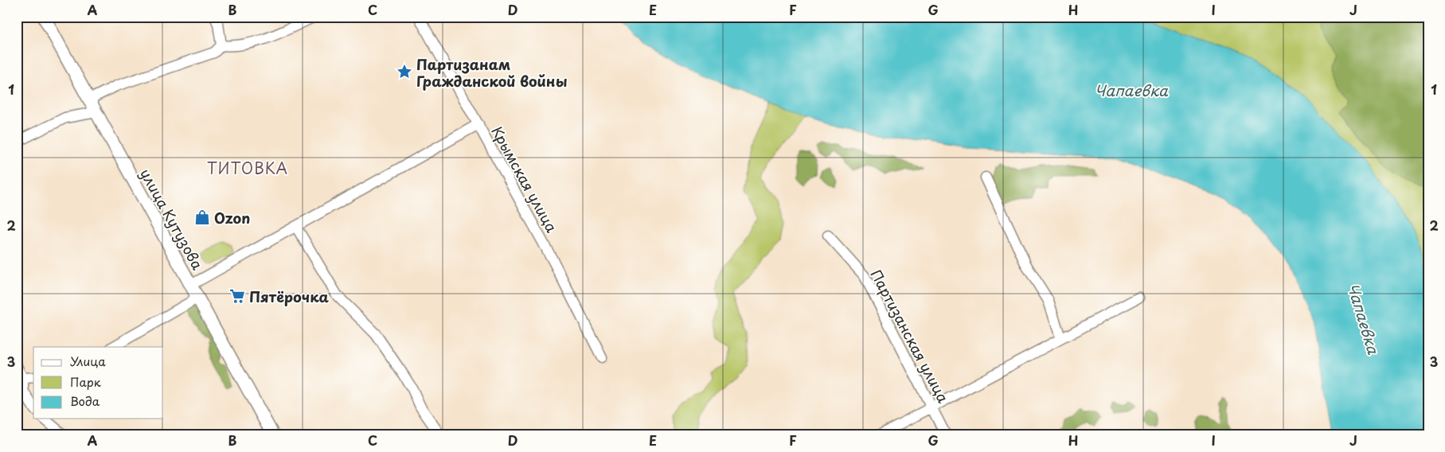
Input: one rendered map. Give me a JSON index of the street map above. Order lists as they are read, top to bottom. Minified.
{"streets":{"street":["Крымская улица","улица Кутузова","Партизанская улица"]},"districts":["ТИТОВКА"],"water":["Чапаевка"],"places":{"place":["Партизанам Гражданской войны"],"shop":["Ozon"],"supermarket":["Пятёрочка"]},"legend":["Улица","Парк","Вода"],"grid":{"columns":["A","B","C","D","E","F","G","H","I","J"],"rows":["1","2","3"]}}
